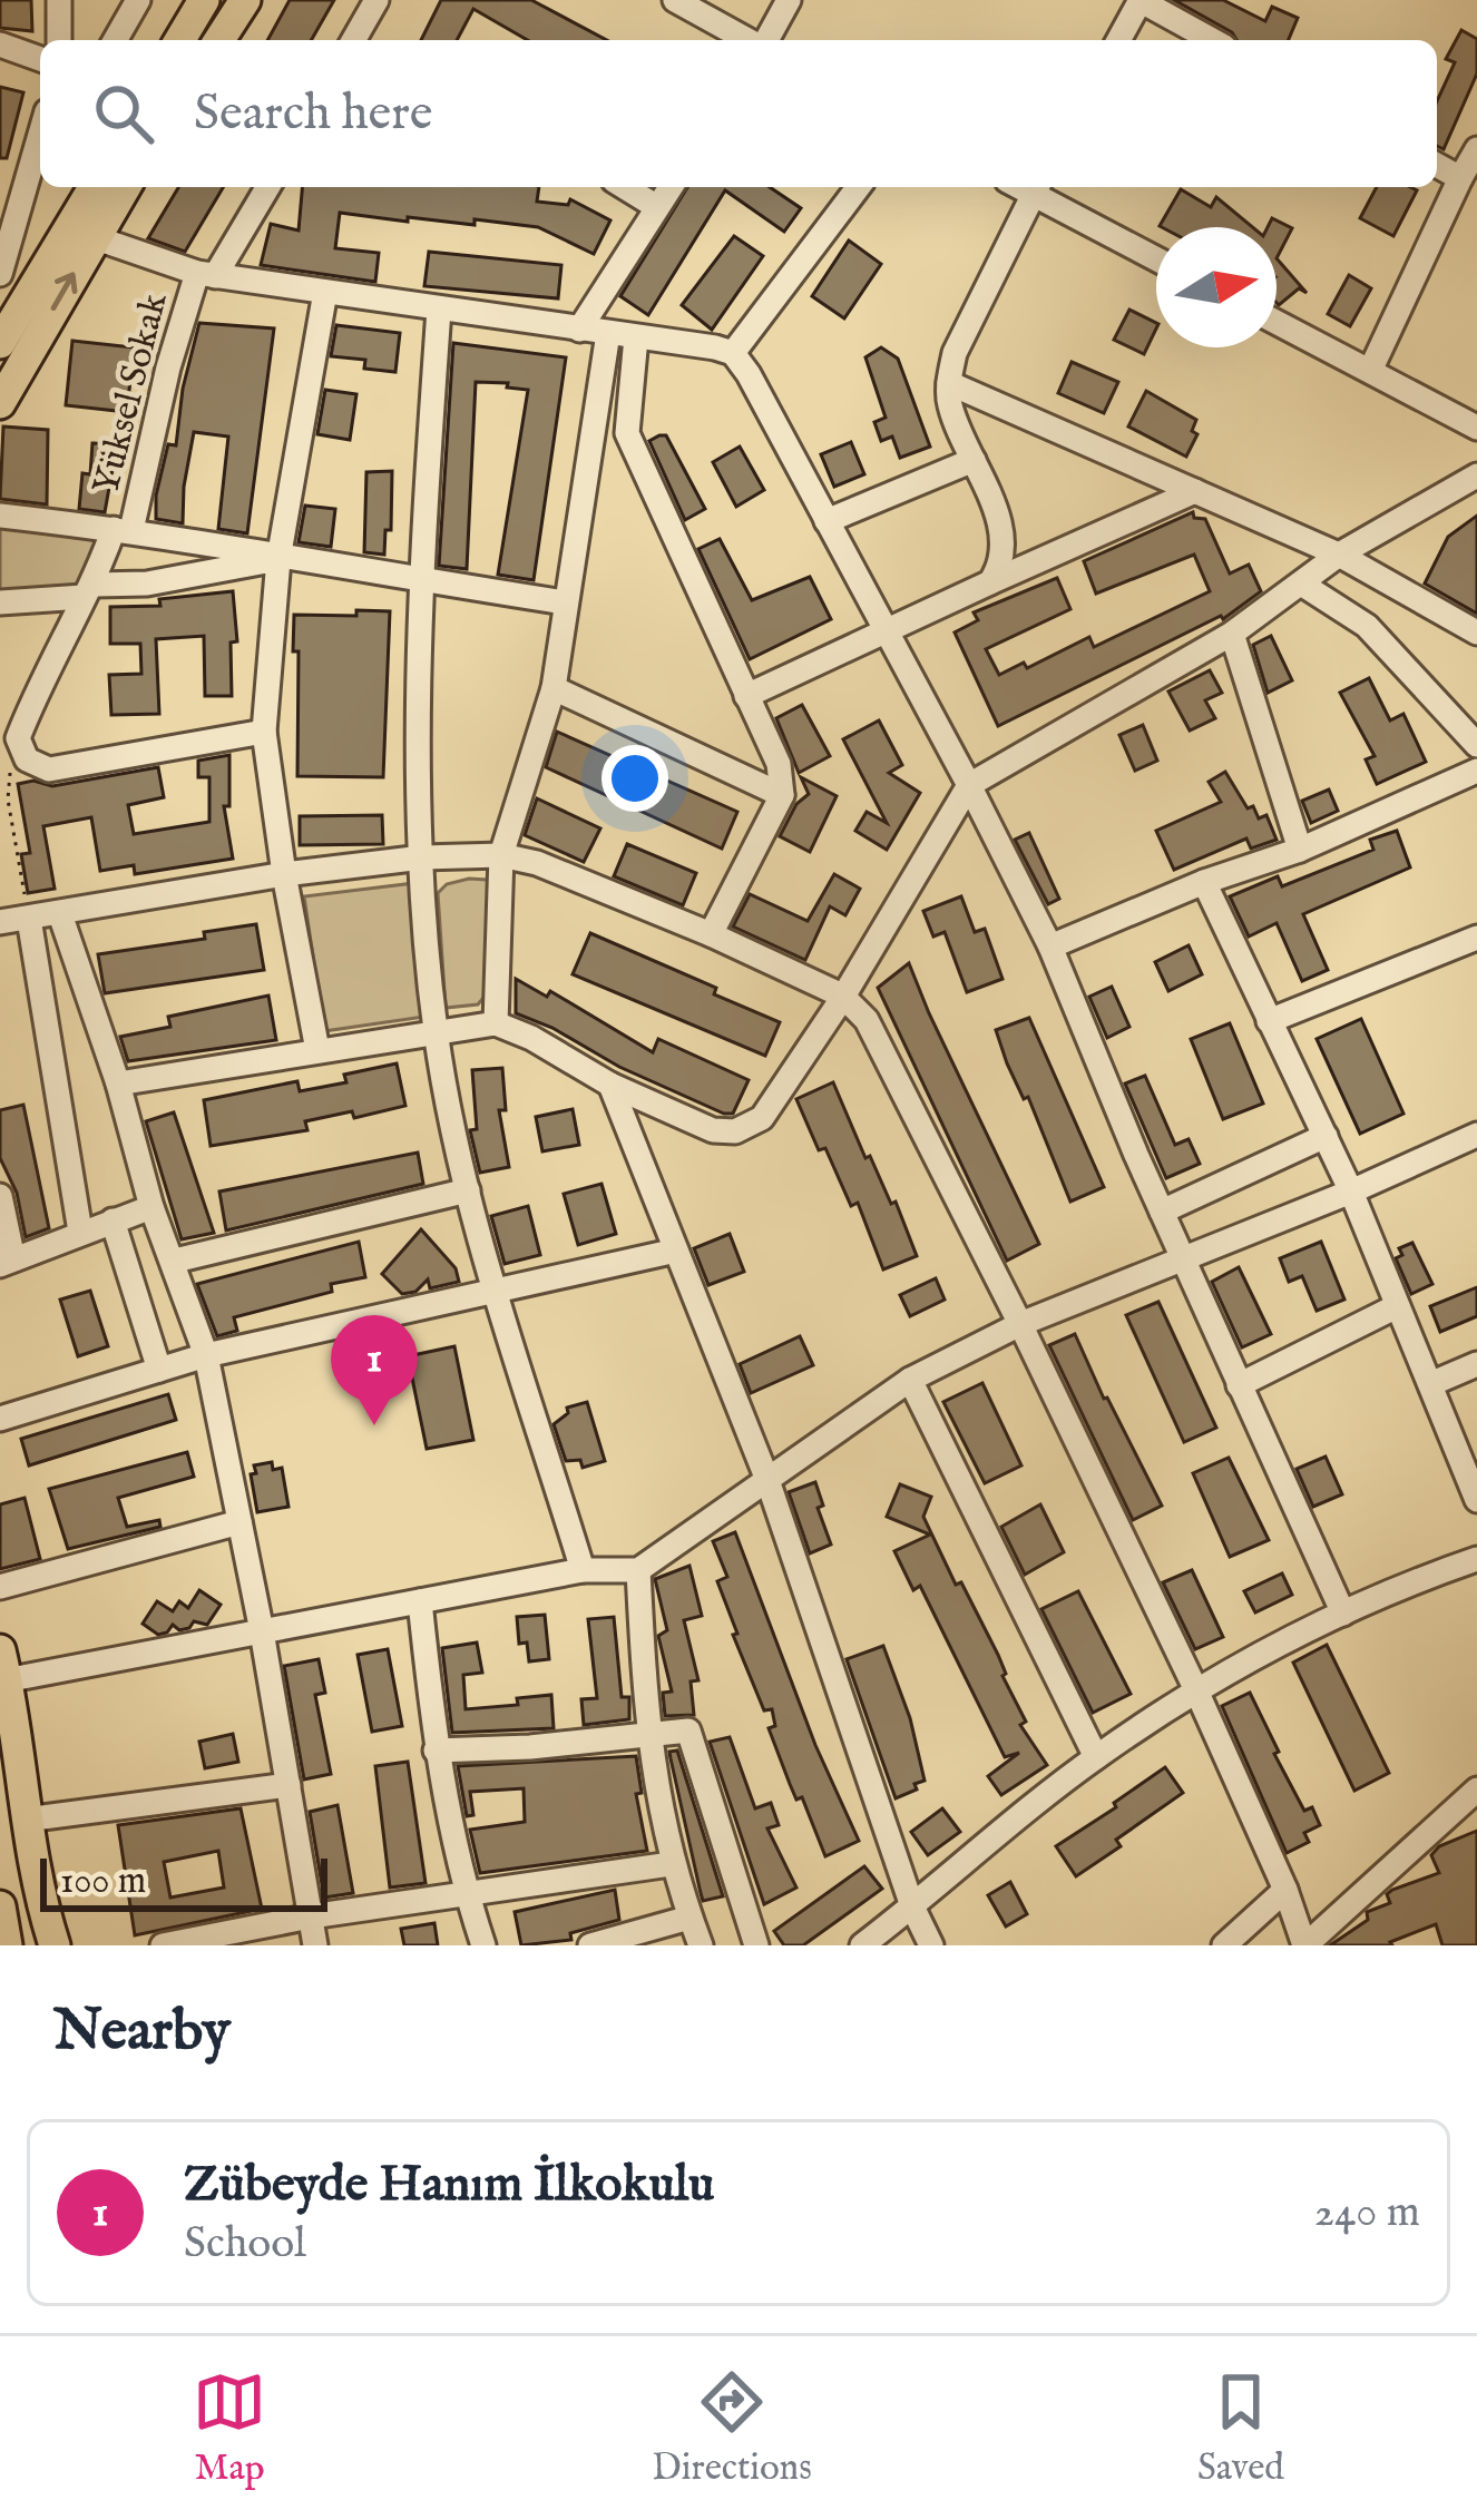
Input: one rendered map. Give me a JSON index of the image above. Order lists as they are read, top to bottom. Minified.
{"streets":{"street":["Yüksel Sokak"]},"scale_bar":"100 m","north":"right","page":{"search":"Search here","pins":"1","scale":"100 m","heading":"Nearby","list":[{"mark":"1","name":"Zübeyde Hanım İlkokulu","note":"School","value":"240 m"}],"nav":["Map","Directions","Saved"]}}
